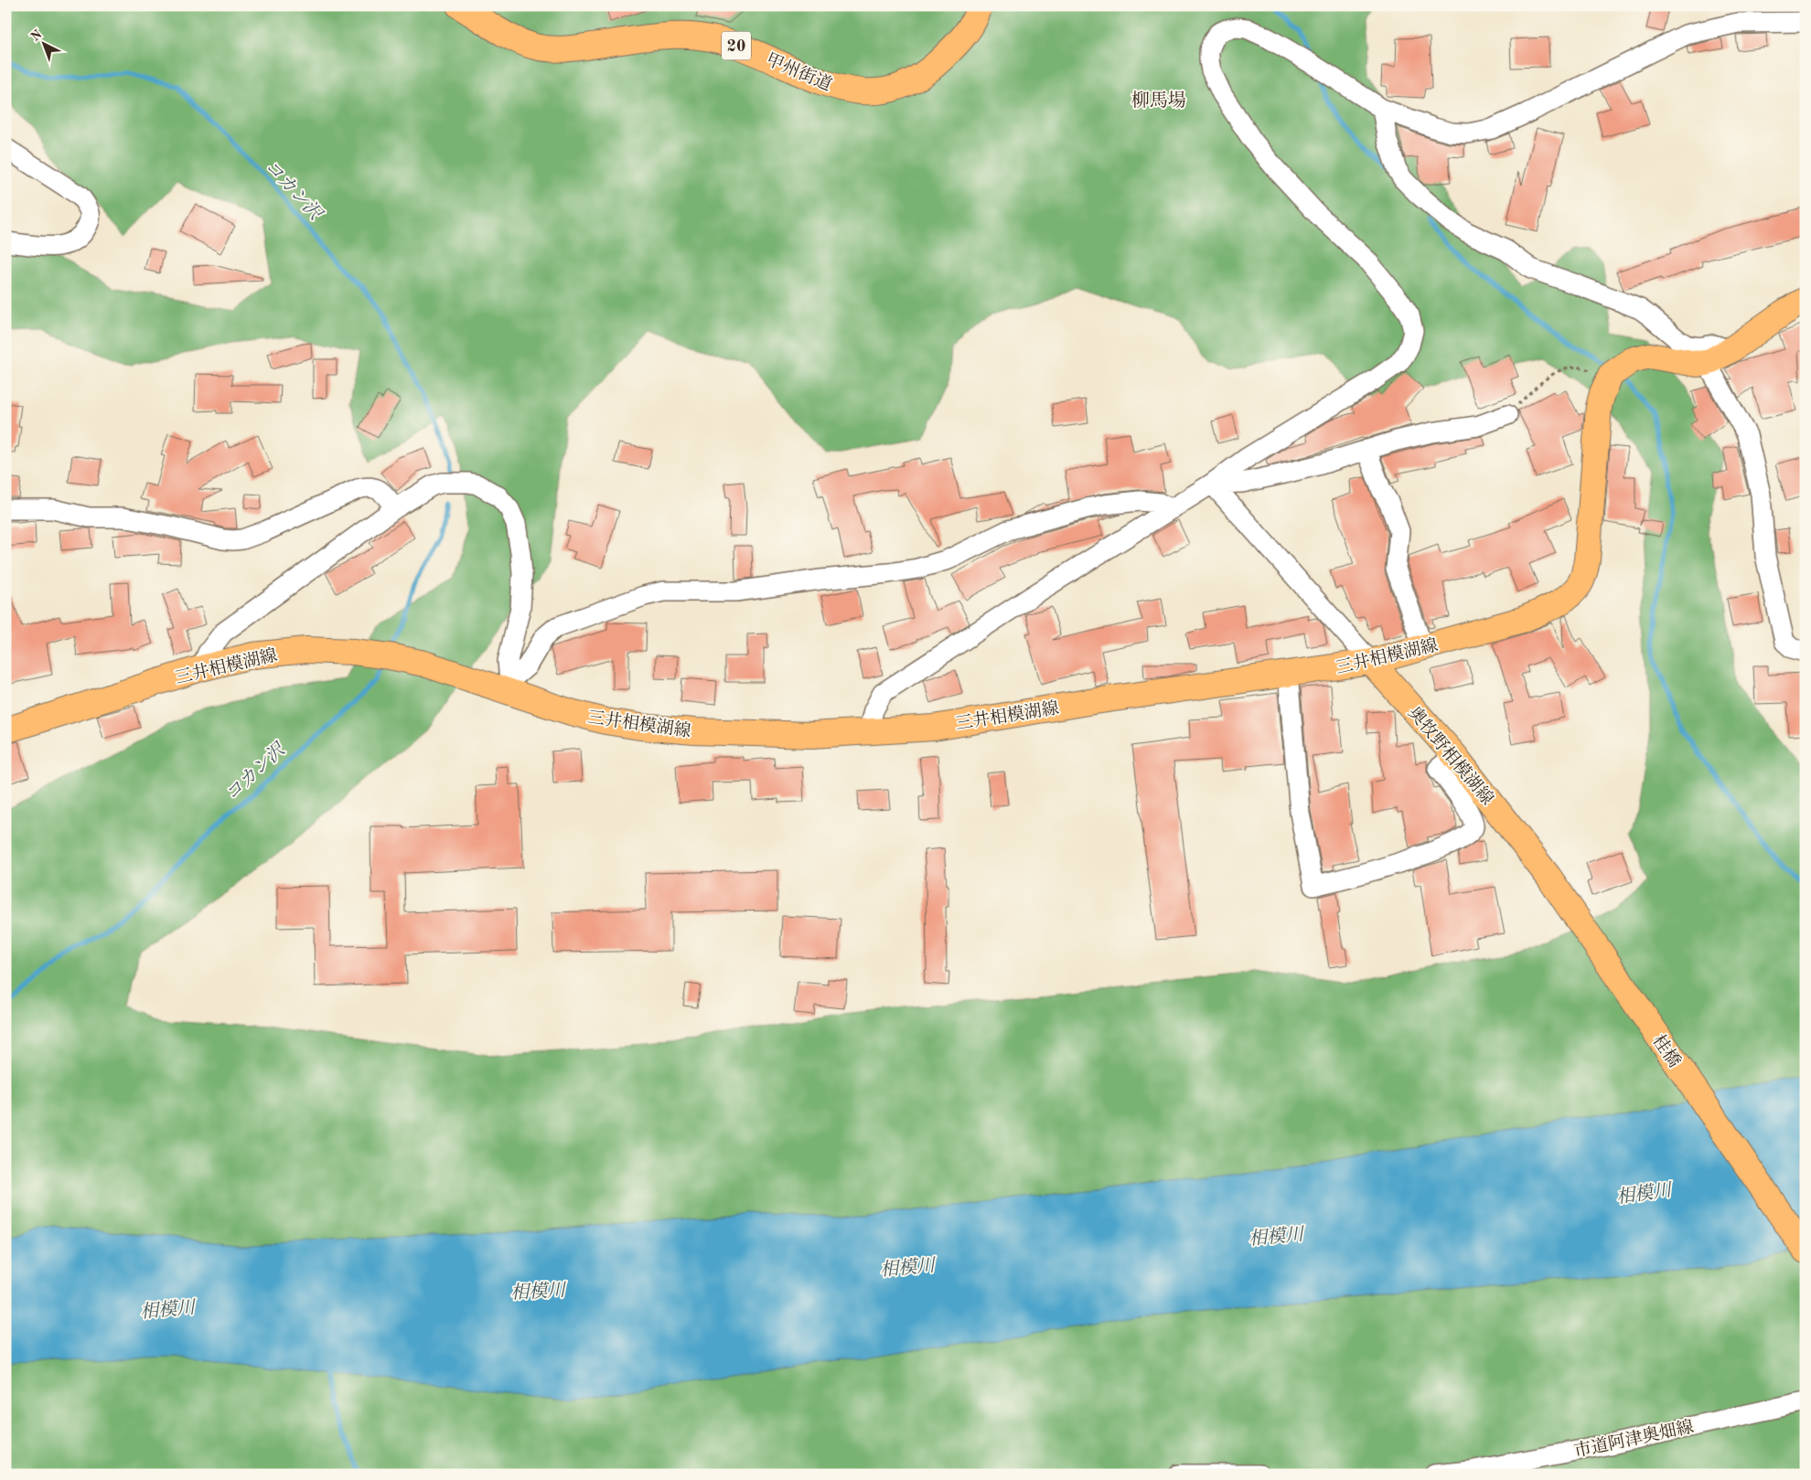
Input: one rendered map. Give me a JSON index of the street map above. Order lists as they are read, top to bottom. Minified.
{"streets":{"main road":["20","甲州街道","三井相模湖線","奥牧野相模湖線","桂橋"],"street":["市道阿津奥畑線"]},"crossings":[["三井相模湖線","奥牧野相模湖線"],["奥牧野相模湖線","桂橋"]],"districts":["柳馬場"],"water":["コカン沢","相模川"],"north":"top left"}
